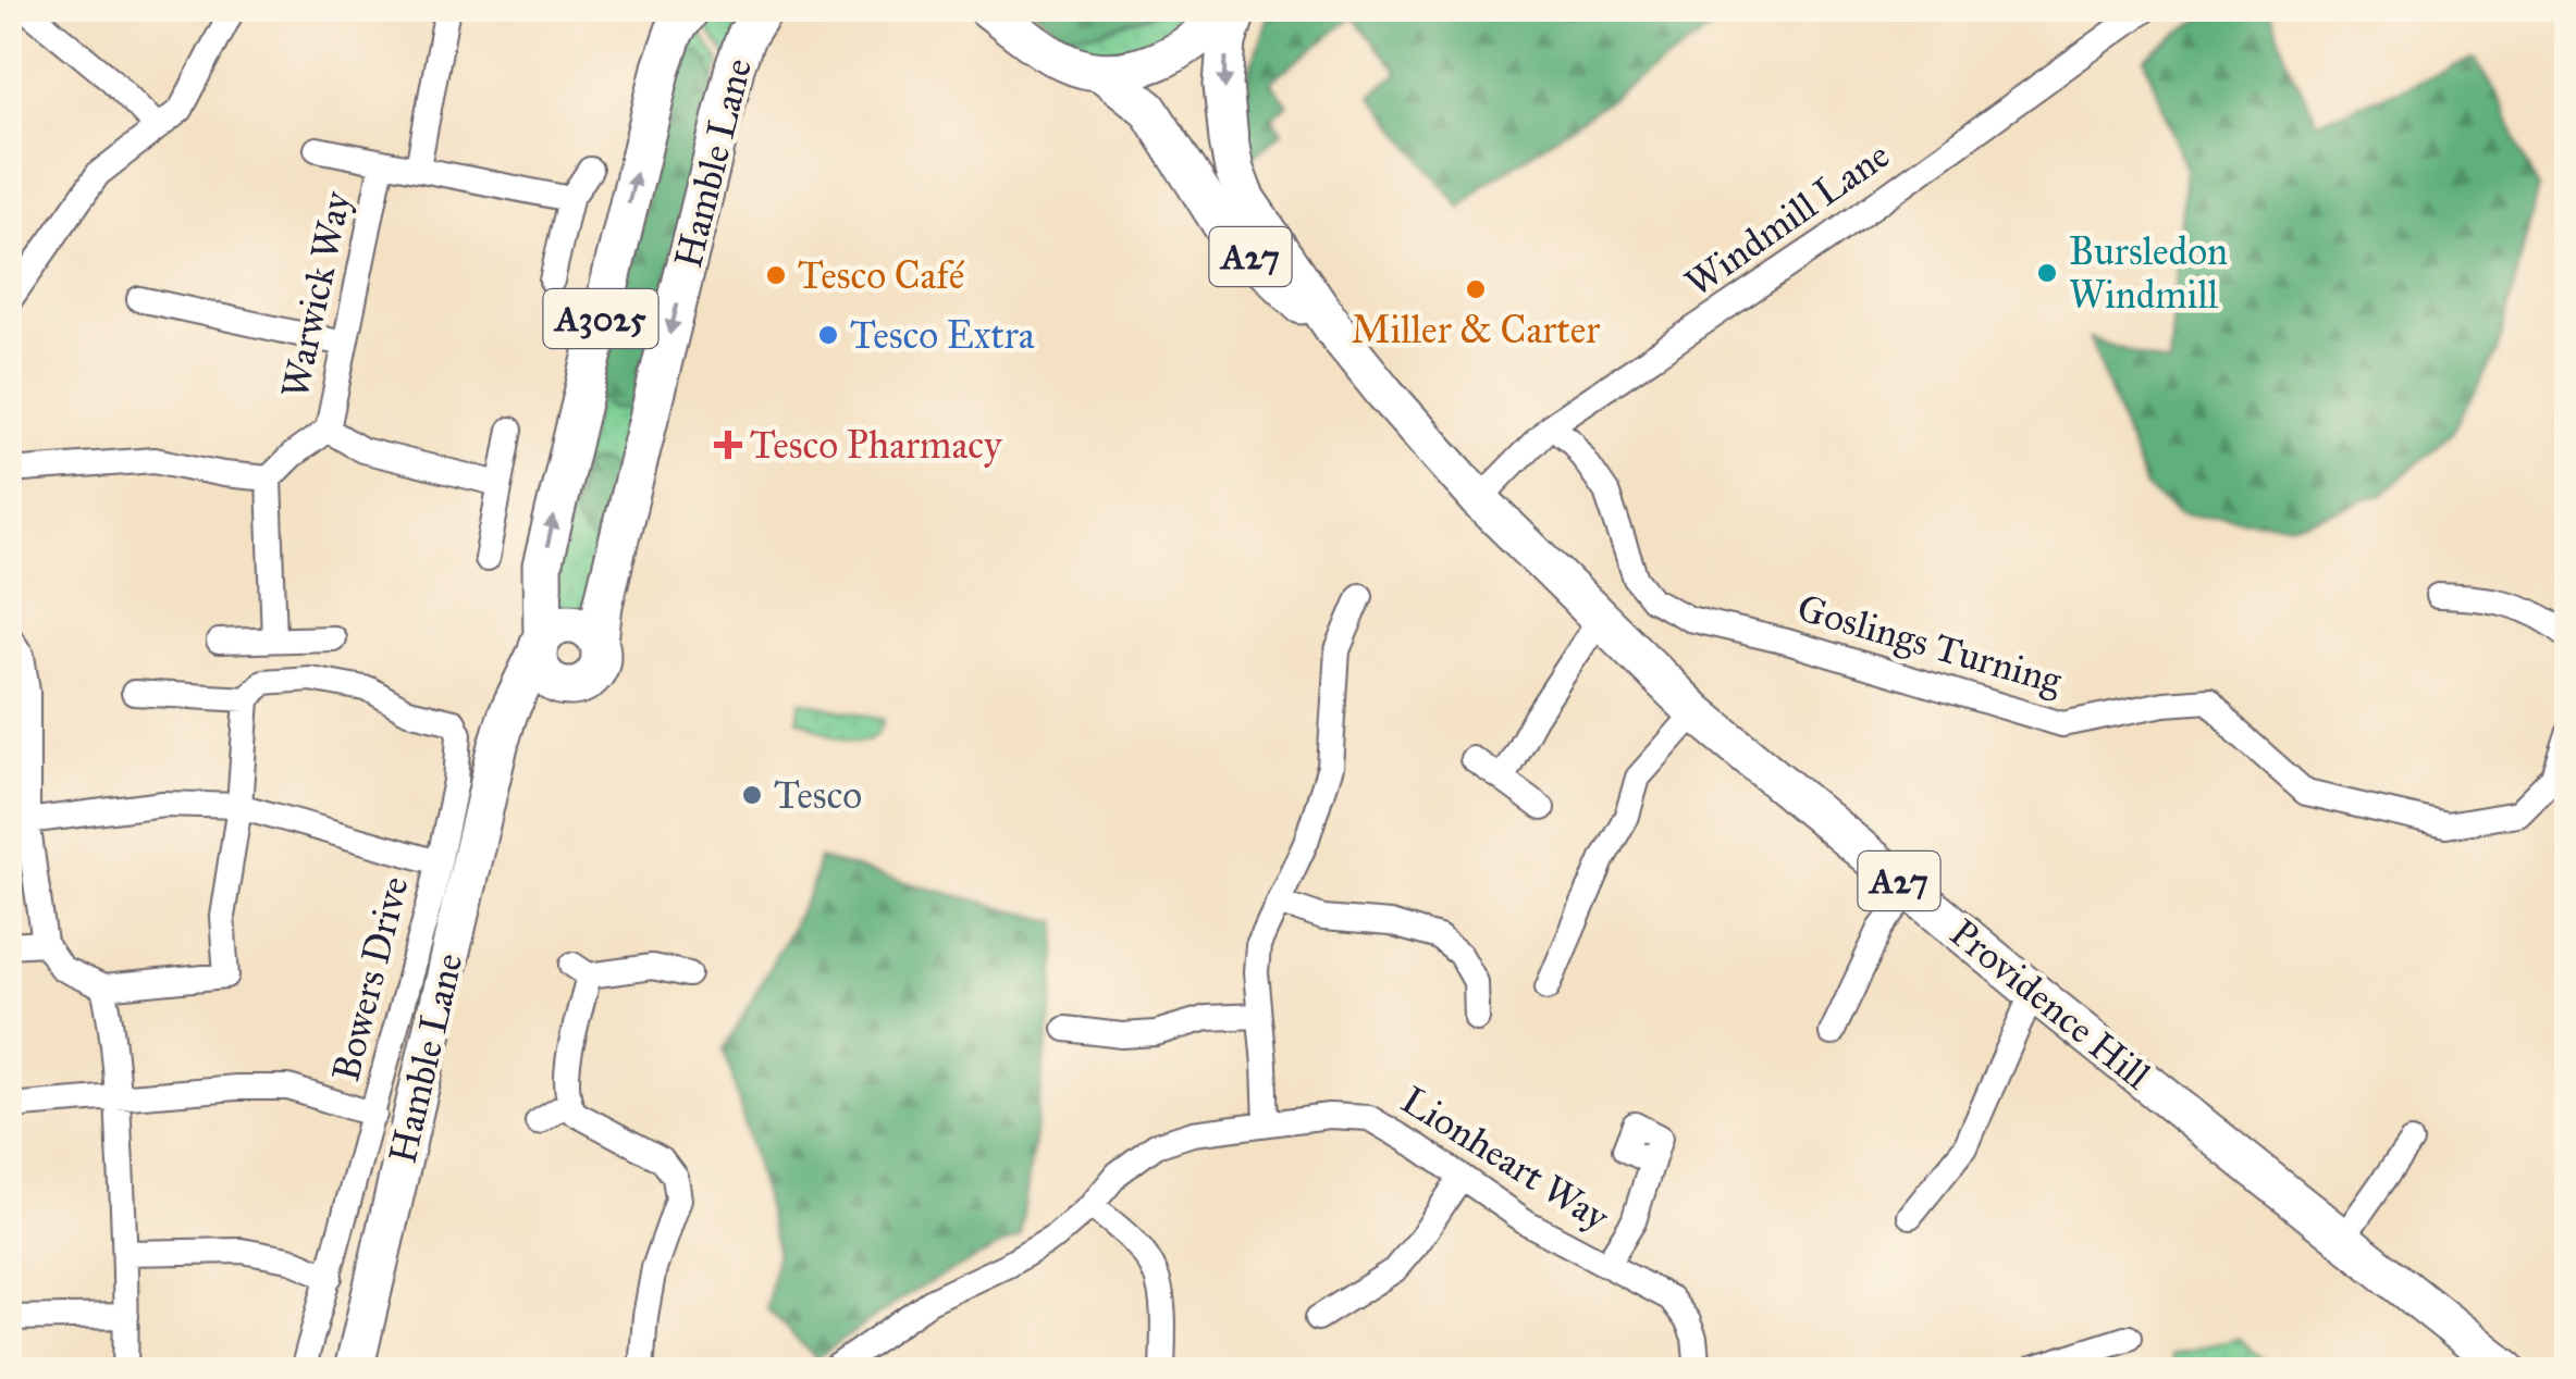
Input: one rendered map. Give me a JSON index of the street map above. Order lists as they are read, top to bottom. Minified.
{"streets":{"main road":["Hamble Lane","A27","A3025","Providence Hill"],"street":["Windmill Lane","Warwick Way","Goslings Turning","Bowers Drive","Lionheart Way"]},"crossings":[["Windmill Lane","Goslings Turning"],["Windmill Lane","Providence Hill"]],"places":{"other":["Bursledon Windmill","Tesco Café","Miller & Carter","Tesco Extra","Tesco"],"health":["Tesco Pharmacy"]}}
